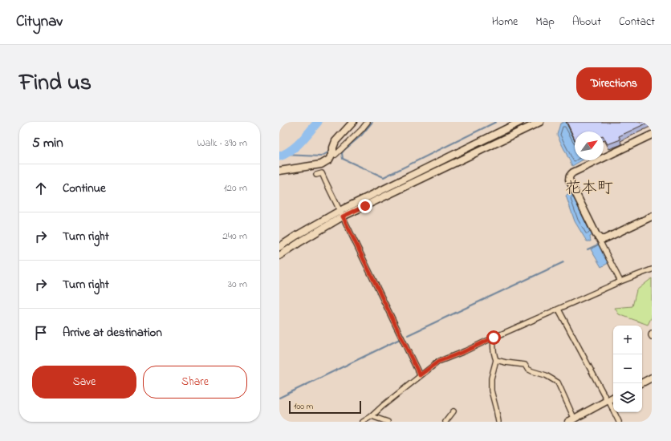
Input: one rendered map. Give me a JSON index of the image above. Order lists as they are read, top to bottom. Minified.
{"districts":["花本町"],"scale_bar":"100 m","north":"top right","page":{"header":"Citynav","nav":["Home","Map","About","Contact"],"title":"Find us","buttons":["Directions",["Save","Share"]],"heading":["5 min","Walk · 390 m"],"list":[["Continue","120 m"],["Turn right","240 m"],["Turn right","30 m"],"Arrive at destination"],"map_buttons":["+","−"],"scale":"100 m"}}
